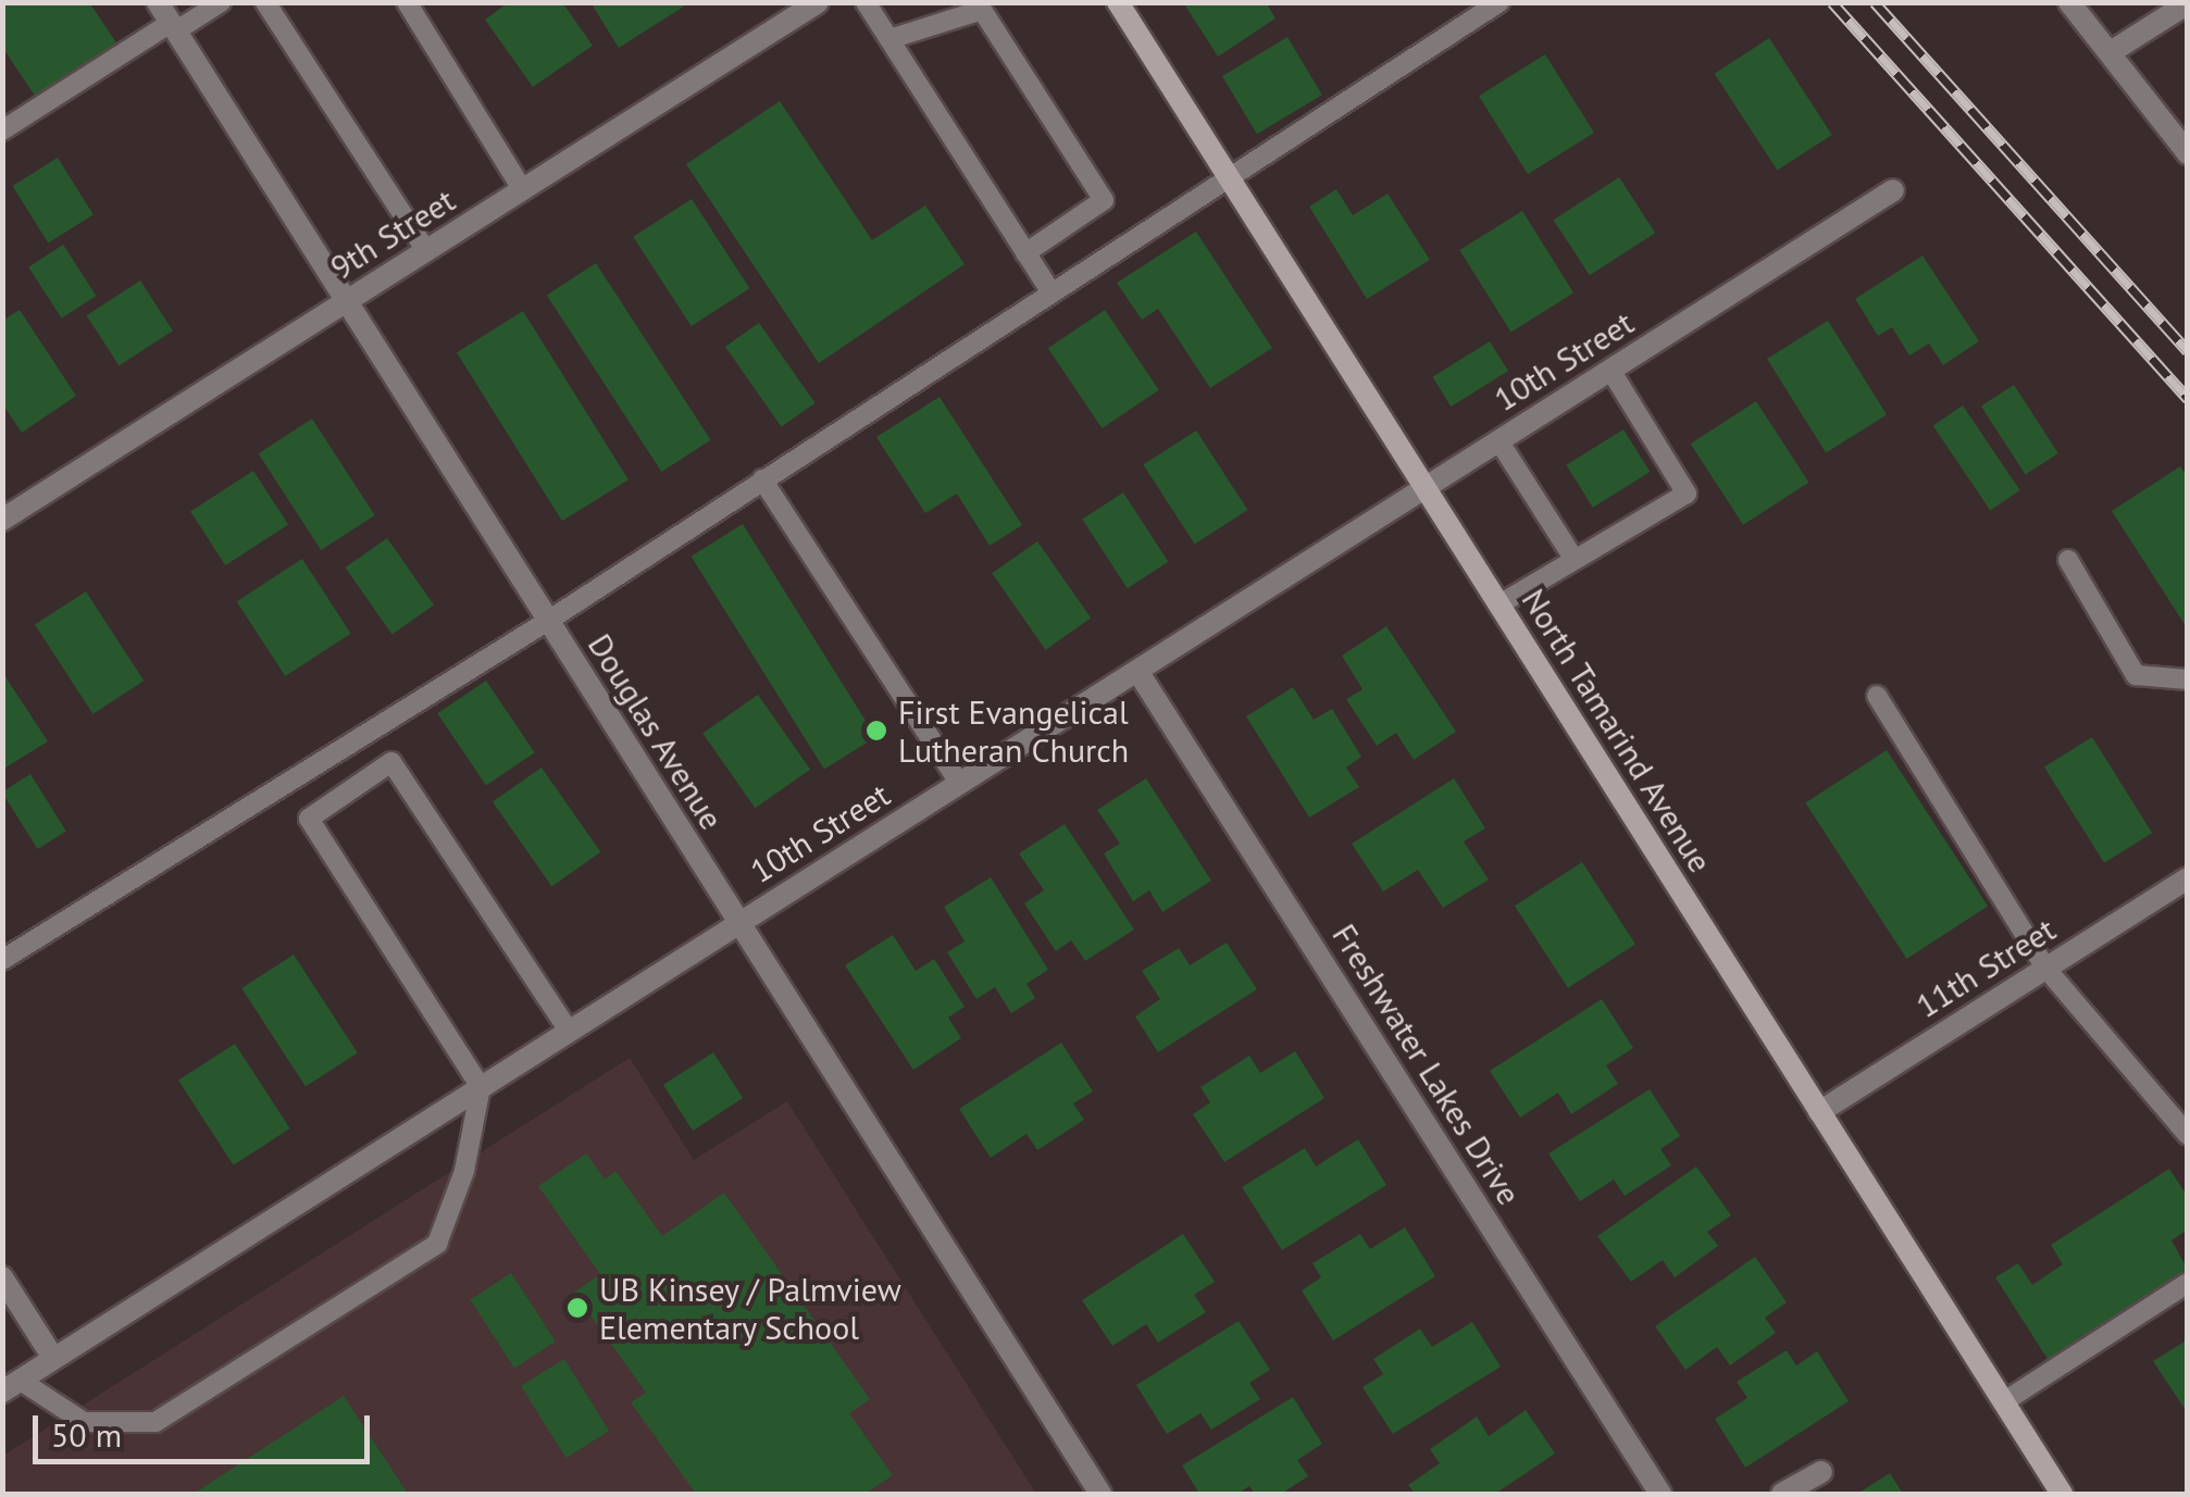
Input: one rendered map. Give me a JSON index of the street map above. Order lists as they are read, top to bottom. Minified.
{"streets":{"street":["9th Street","10th Street","North Tamarind Avenue","Douglas Avenue","11th Street","Freshwater Lakes Drive"]},"crossings":[["9th Street","Douglas Avenue"],["10th Street","North Tamarind Avenue"],["10th Street","Douglas Avenue"],["10th Street","Freshwater Lakes Drive"],["North Tamarind Avenue","11th Street"]],"places":["First Evangelical Lutheran Church","UB Kinsey / Palmview Elementary School"],"scale_bar":"50 m"}
